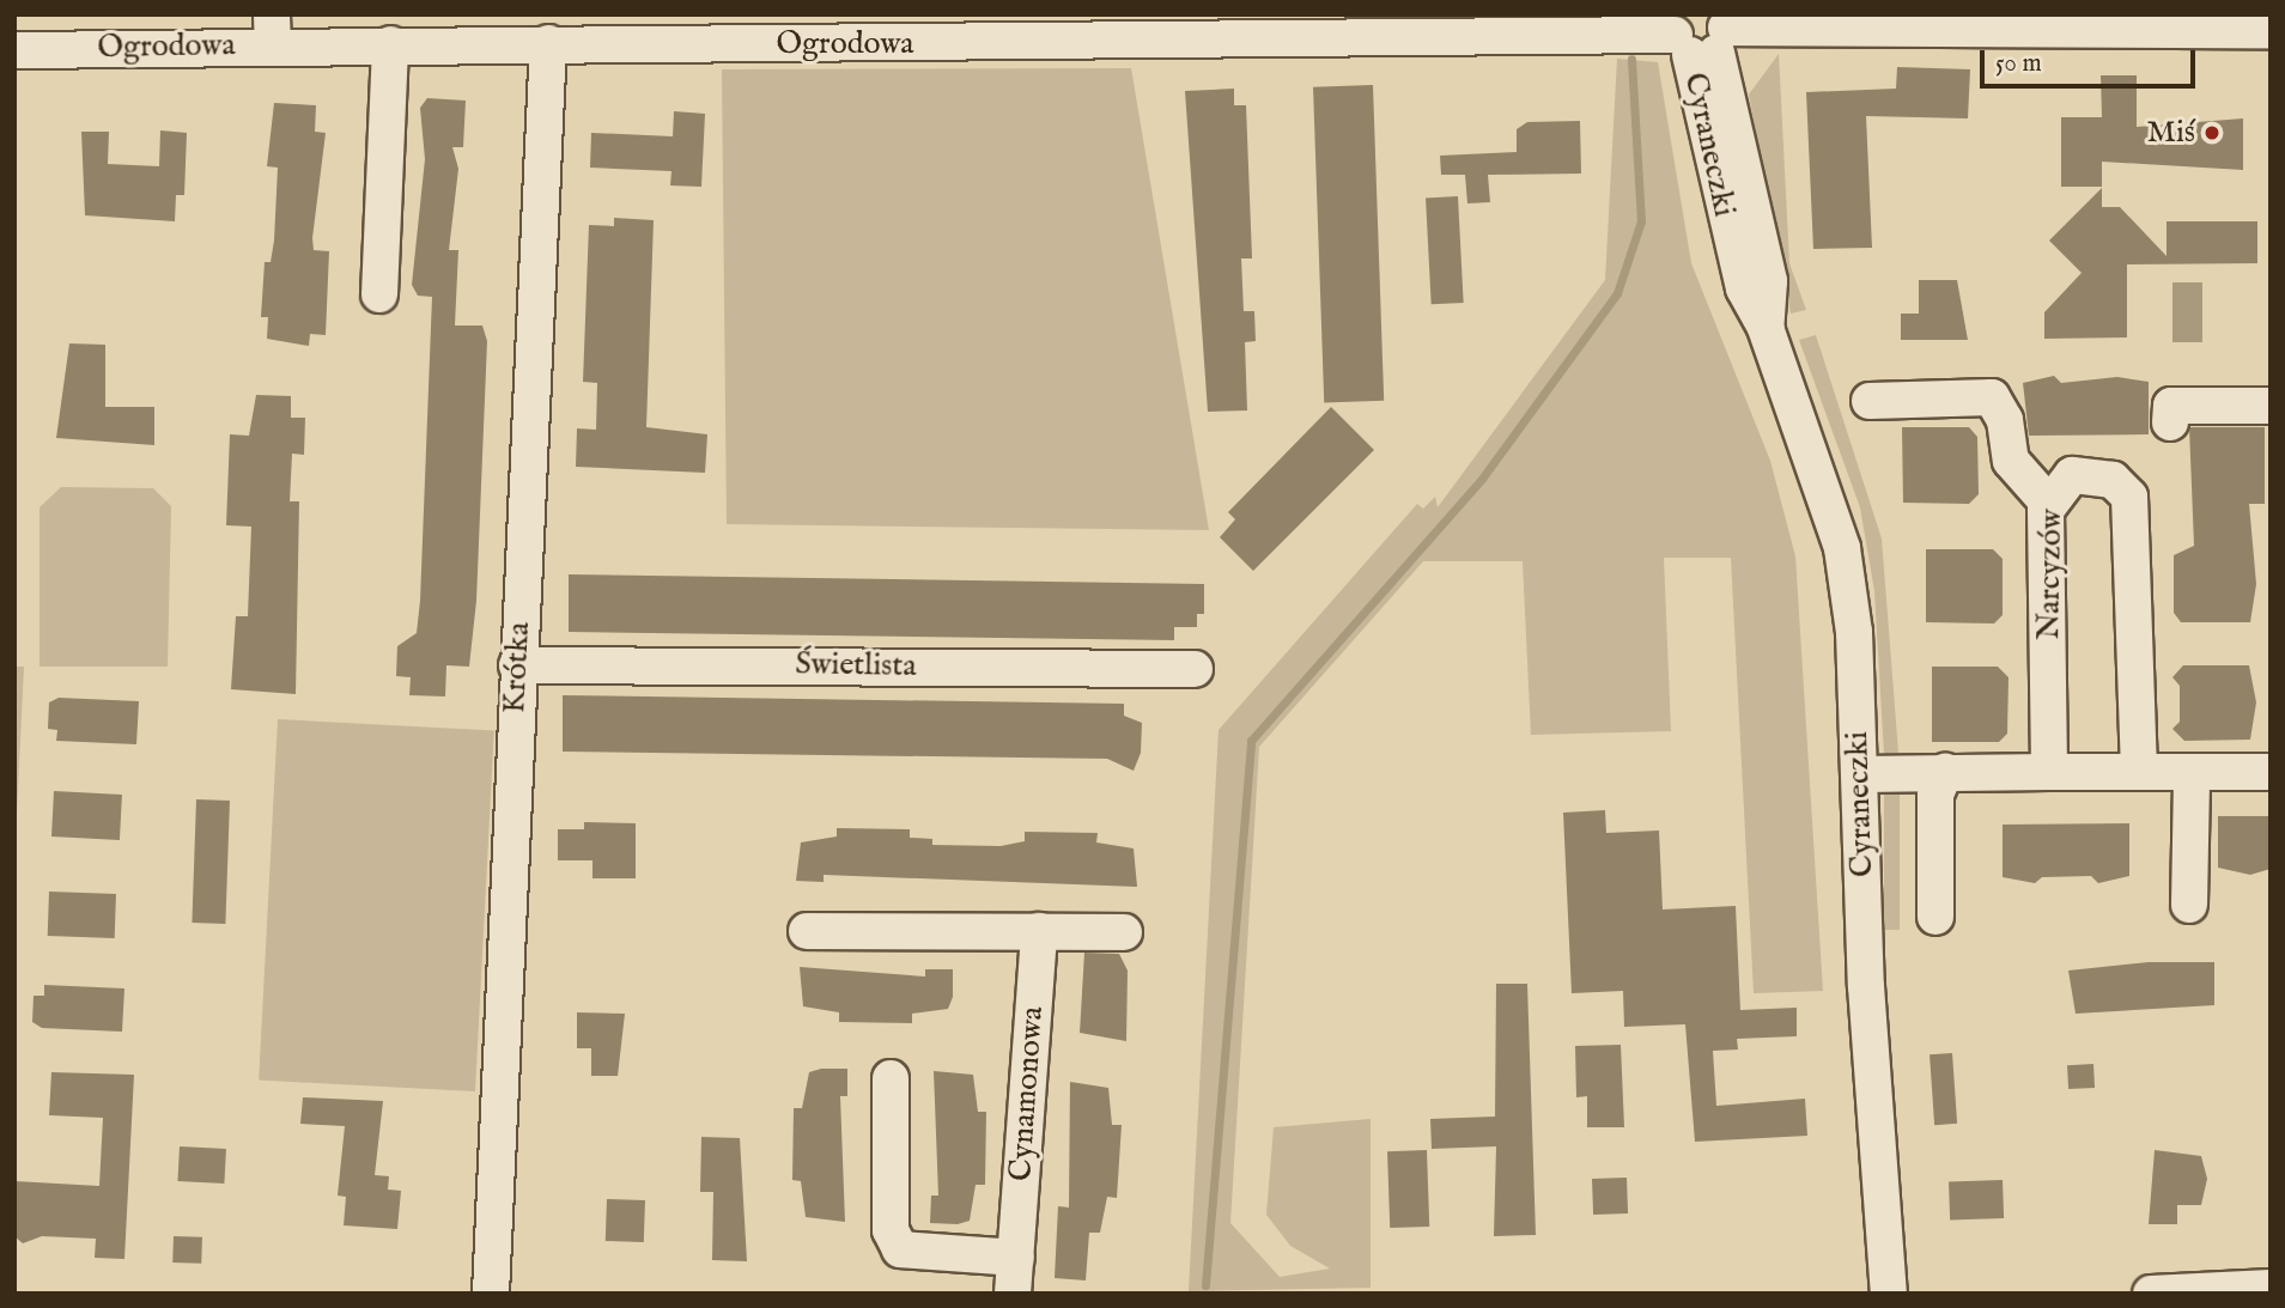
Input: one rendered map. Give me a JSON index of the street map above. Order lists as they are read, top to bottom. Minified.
{"streets":{"street":["Ogrodowa","Cyraneczki","Narcyzów","Świetlista","Krótka","Cynamonowa"]},"crossings":[["Ogrodowa","Cyraneczki"],["Ogrodowa","Krótka"],["Świetlista","Krótka"]],"places":["Miś"],"scale_bar":"50 m"}
